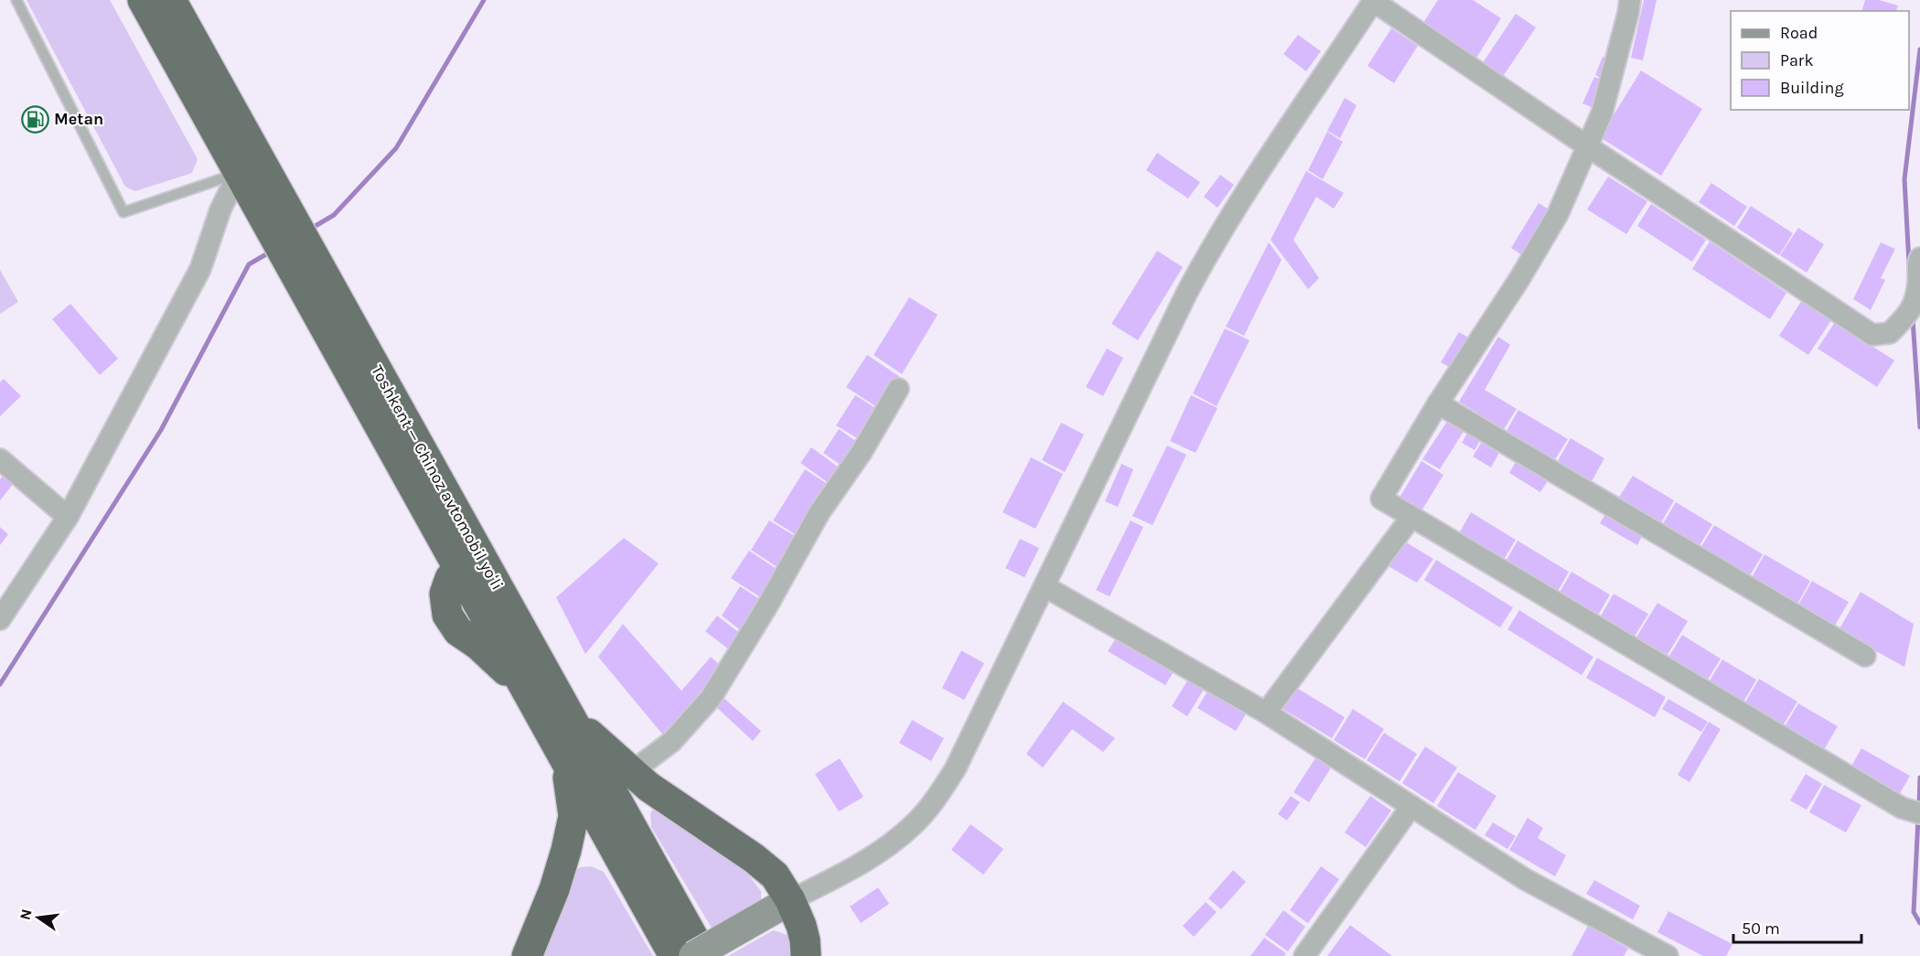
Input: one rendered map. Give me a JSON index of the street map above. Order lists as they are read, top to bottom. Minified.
{"streets":{"highway":["Toshkent — Chinoz avtomobil yoʻli"]},"places":{"fuel station":["Metan"]},"legend":["Road","Park","Building"],"scale_bar":"50 m","north":"left"}
